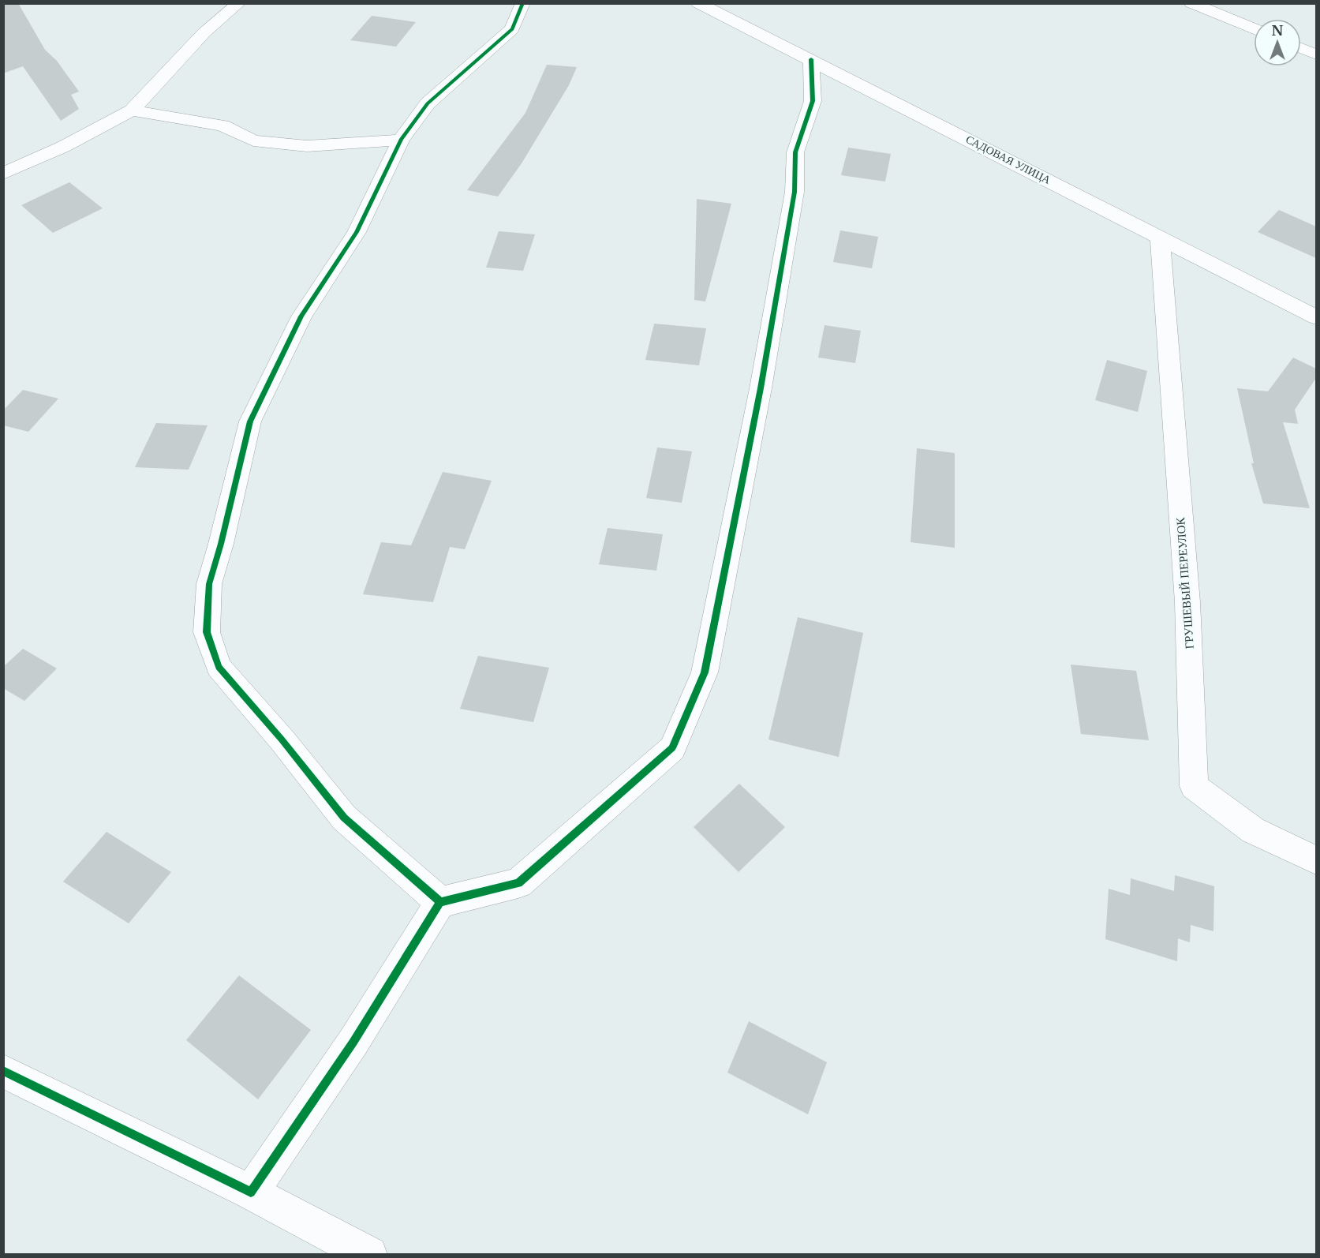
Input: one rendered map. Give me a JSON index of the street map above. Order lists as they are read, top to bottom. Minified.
{"streets":{"street":["САДОВАЯ УЛИЦА","ГРУШЕВЫЙ ПЕРЕУЛОК"]},"crossings":[["САДОВАЯ УЛИЦА","ГРУШЕВЫЙ ПЕРЕУЛОК"]],"north":"top"}
